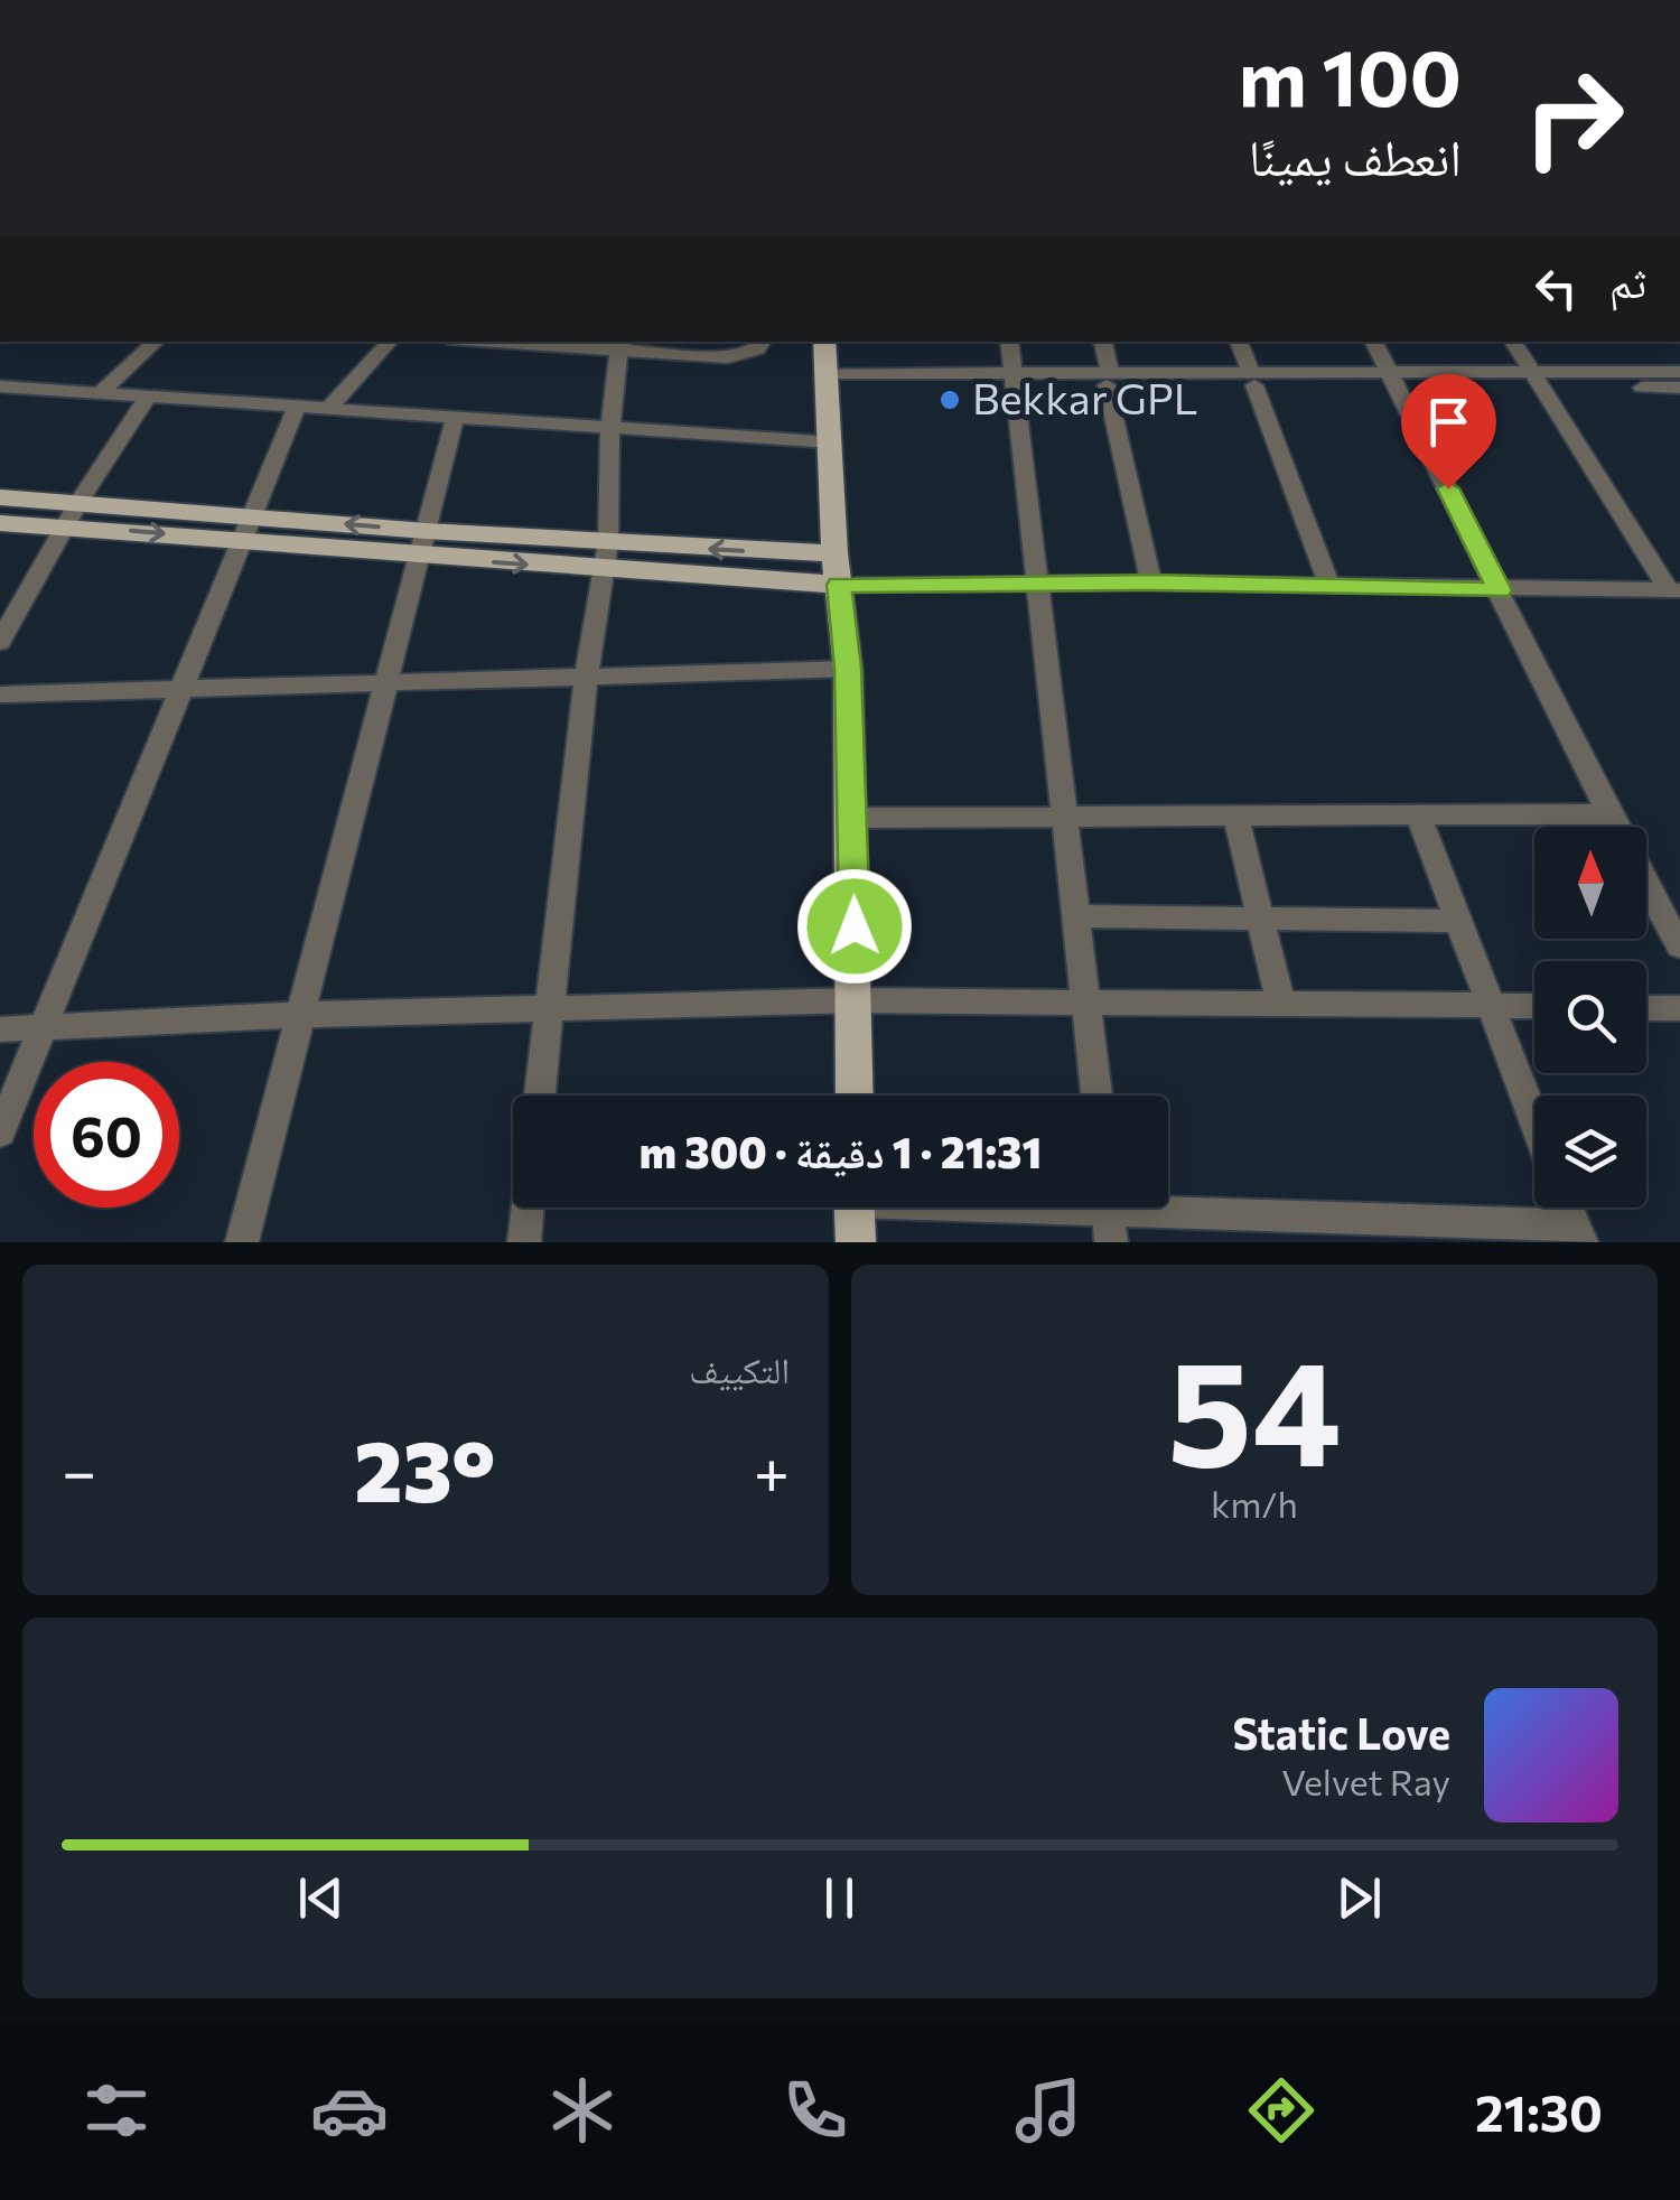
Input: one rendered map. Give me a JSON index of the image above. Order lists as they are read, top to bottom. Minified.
{"places":["Bekkar GPL"],"north":"top","page":{"turn":["100 m","انعطف يمينًا"],"then":"ثم","limit":"60","trip":"21:31 · 1 دقيقة · 300 m","tile":[["54","km/h"],"التكييف"],"heat":["−","23°","+"],"song":["Static Love","Velvet Ray"],"tabs":"21:30"}}
